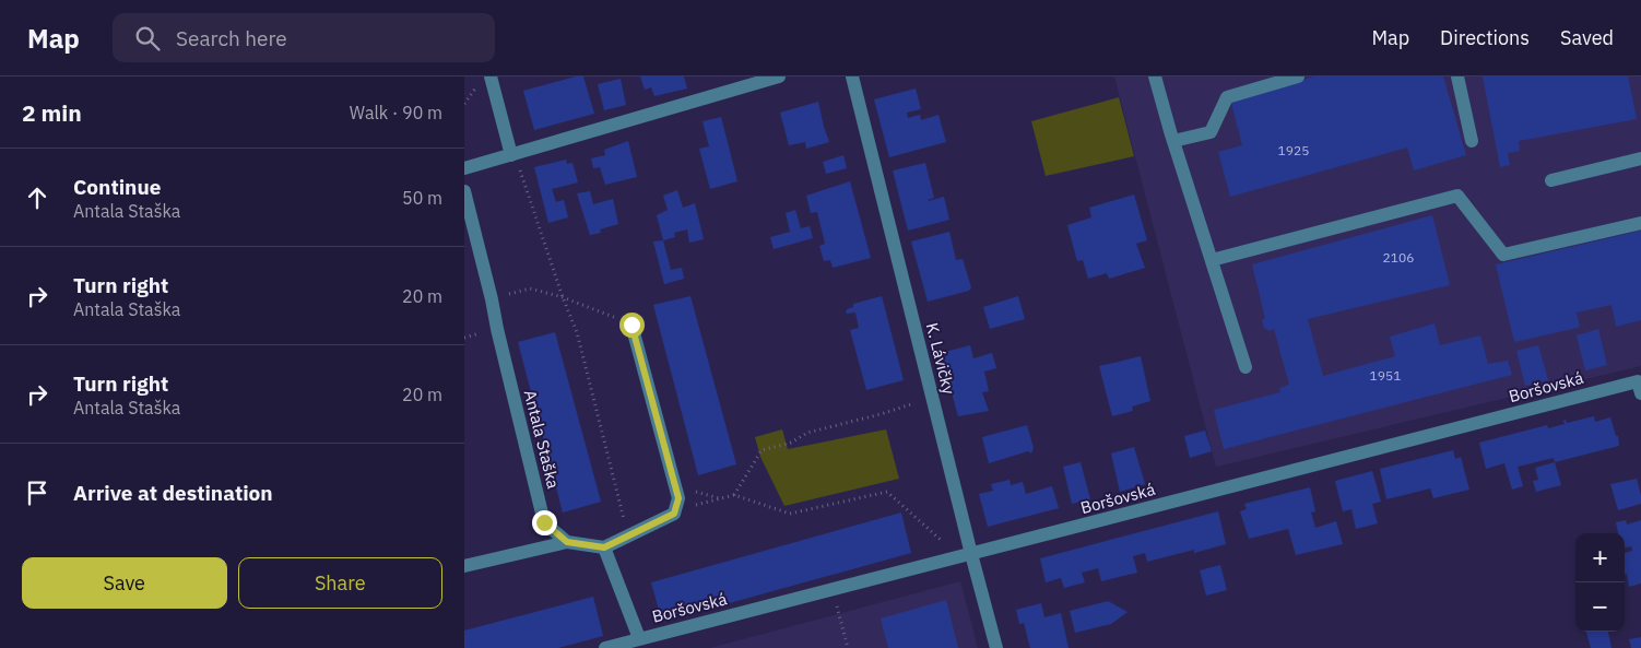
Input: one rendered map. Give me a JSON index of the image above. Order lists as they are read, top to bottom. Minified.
{"streets":{"street":["K. Lávičky","Boršovská","Antala Staška"]},"crossings":[["K. Lávičky","Boršovská"]],"house_numbers":["1925","2106","1951"],"page":{"header":"Map","search":"Search here","nav":["Map","Directions","Saved"],"heading":["2 min","Walk · 90 m"],"list":[["Continue","Antala Staška","50 m"],["Turn right","Antala Staška","20 m"],["Turn right","Antala Staška","20 m"],"Arrive at destination"],"map_buttons":["+","−"],"buttons":["Save","Share"]}}
